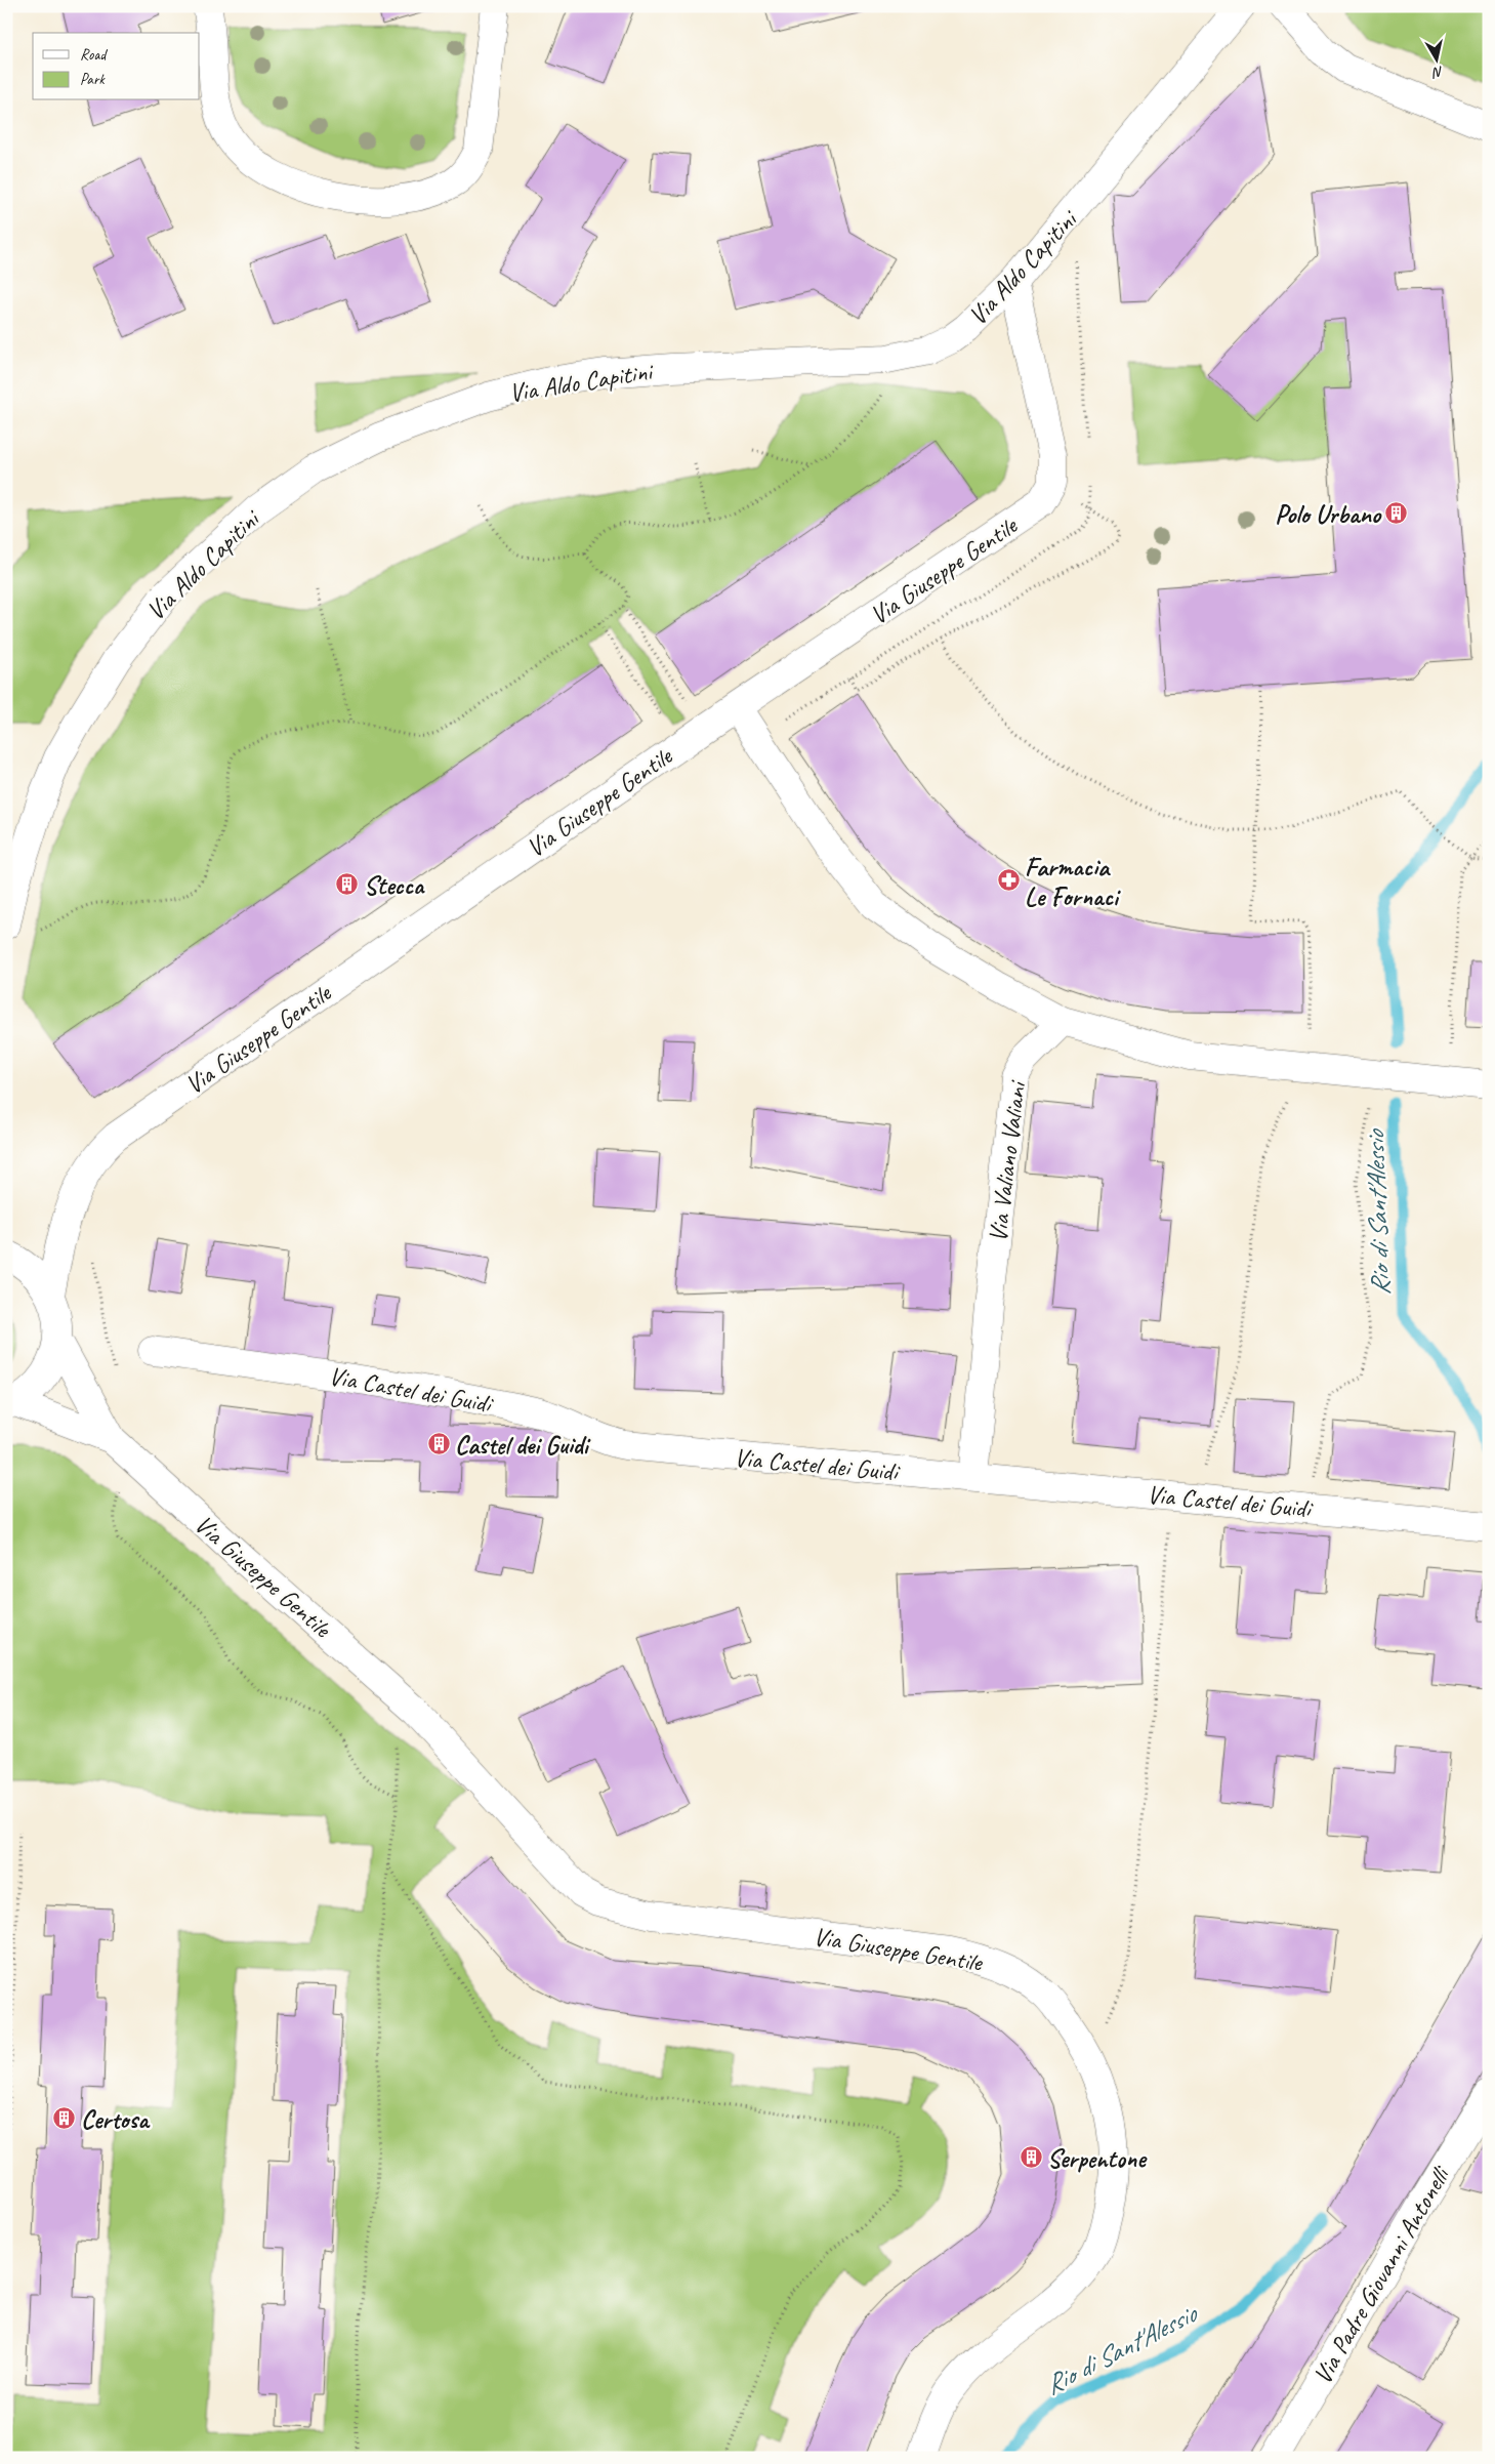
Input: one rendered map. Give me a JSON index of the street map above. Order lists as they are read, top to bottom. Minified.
{"streets":{"street":["Via Aldo Capitini","Via Giuseppe Gentile","Via Valiano Valiani","Via Castel dei Guidi","Via Padre Giovanni Antonelli"]},"crossings":[["Via Valiano Valiani","Via Castel dei Guidi"]],"water":["Rio di Sant'Alessio"],"places":{"building":["Polo Urbano","Stecca","Castel dei Guidi","Certosa","Serpentone"],"pharmacy":["Farmacia Le Fornaci"]},"legend":["Road","Park"],"north":"bottom"}
